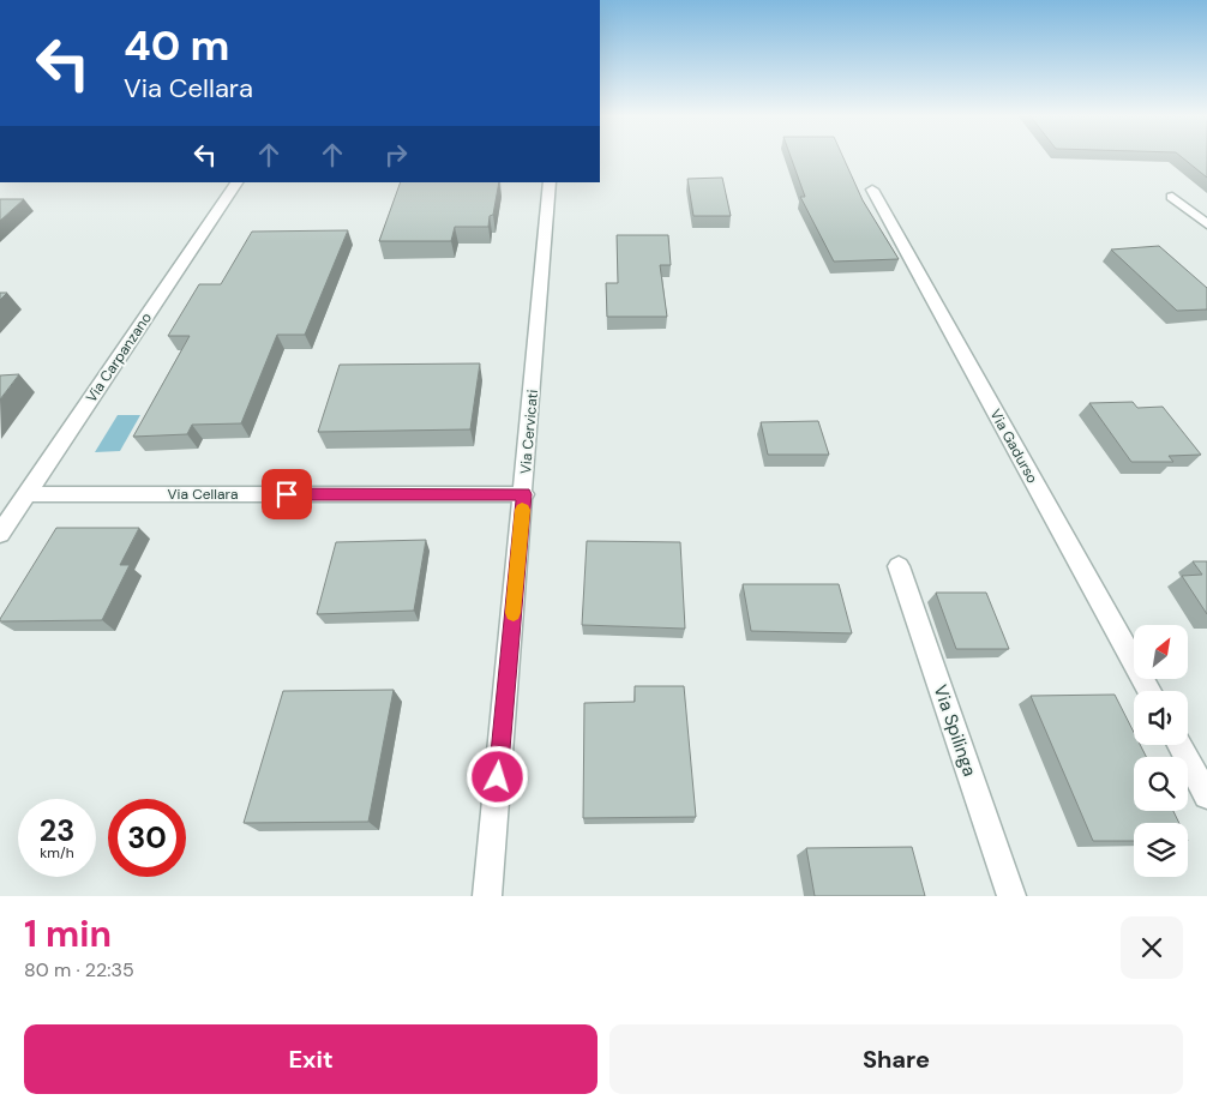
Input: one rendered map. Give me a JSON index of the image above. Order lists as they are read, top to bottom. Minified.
{"streets":{"street":["Via Carpanzano","Via Cervicati","Via Gadurso","Via Cellara","Via Spilinga"]},"crossings":[["Via Carpanzano","Via Cellara"],["Via Cervicati","Via Cellara"]],"north":"top right","page":{"turn":["40 m","Via Cellara"],"speed":"23 km/h","limit":"30","heading":["1 min","80 m · 22:35"],"buttons":["Exit","Share"]}}
